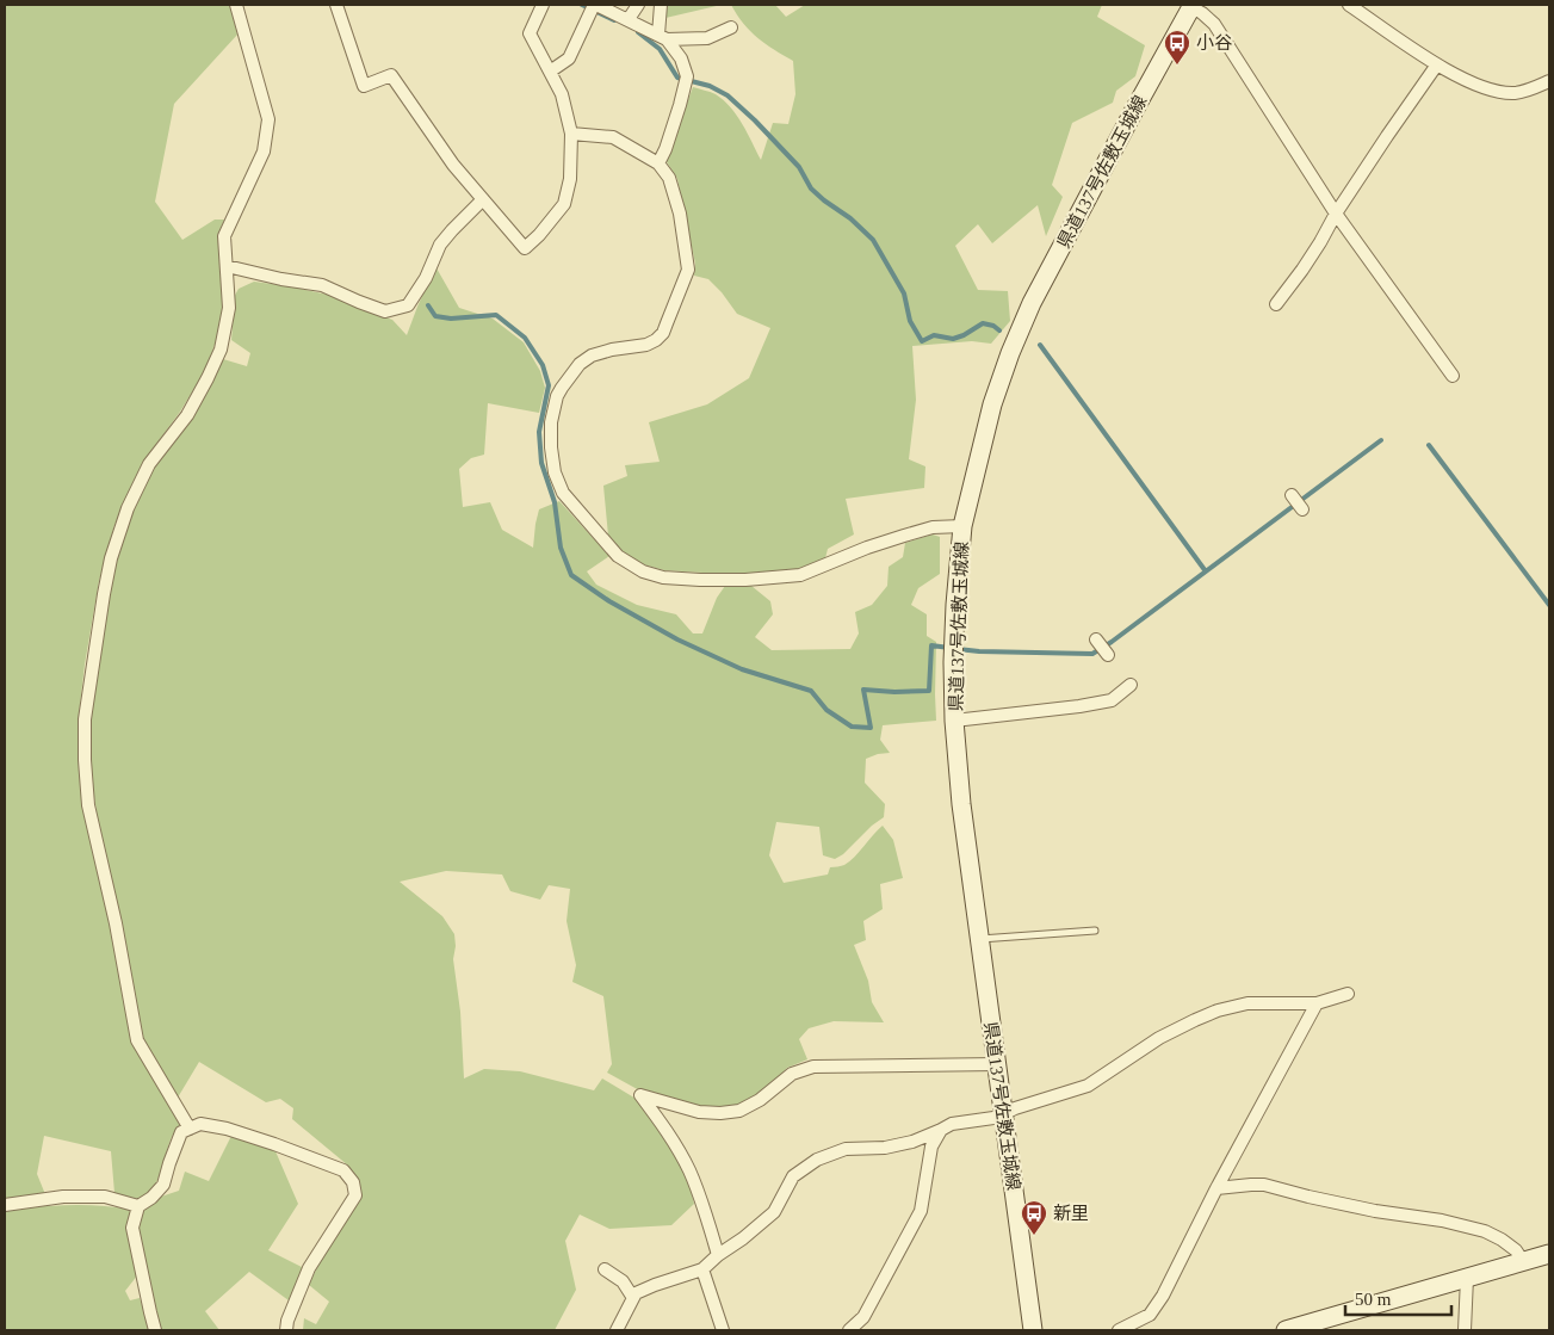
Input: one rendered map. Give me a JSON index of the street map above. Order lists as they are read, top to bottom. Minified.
{"streets":{"main road":["県道137号佐敷玉城線"]},"places":{"bus stop":["小谷","新里"]},"scale_bar":"50 m"}
